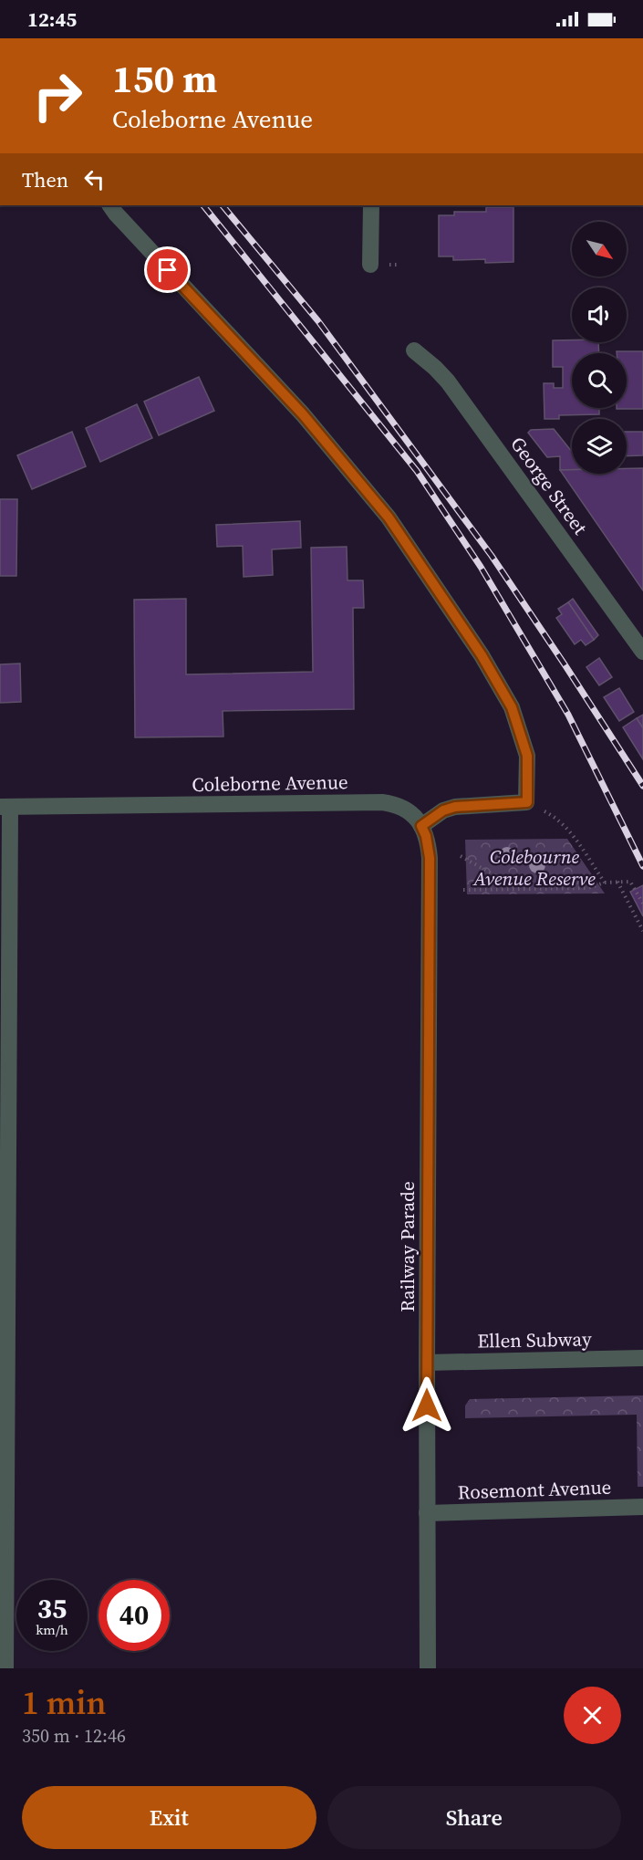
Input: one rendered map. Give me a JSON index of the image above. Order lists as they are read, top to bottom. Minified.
{"streets":{"street":["George Street","Coleborne Avenue","Railway Parade","Ellen Subway","Rosemont Avenue"]},"crossings":[["Coleborne Avenue","Railway Parade"],["Railway Parade","Ellen Subway"],["Railway Parade","Rosemont Avenue"]],"parks":["Colebourne Avenue Reserve"],"north":"bottom right","page":{"status":"12:45","turn":["150 m","Coleborne Avenue"],"then":"Then","speed":"35 km/h","limit":"40","heading":["1 min","350 m · 12:46"],"buttons":["Exit","Share"]}}
